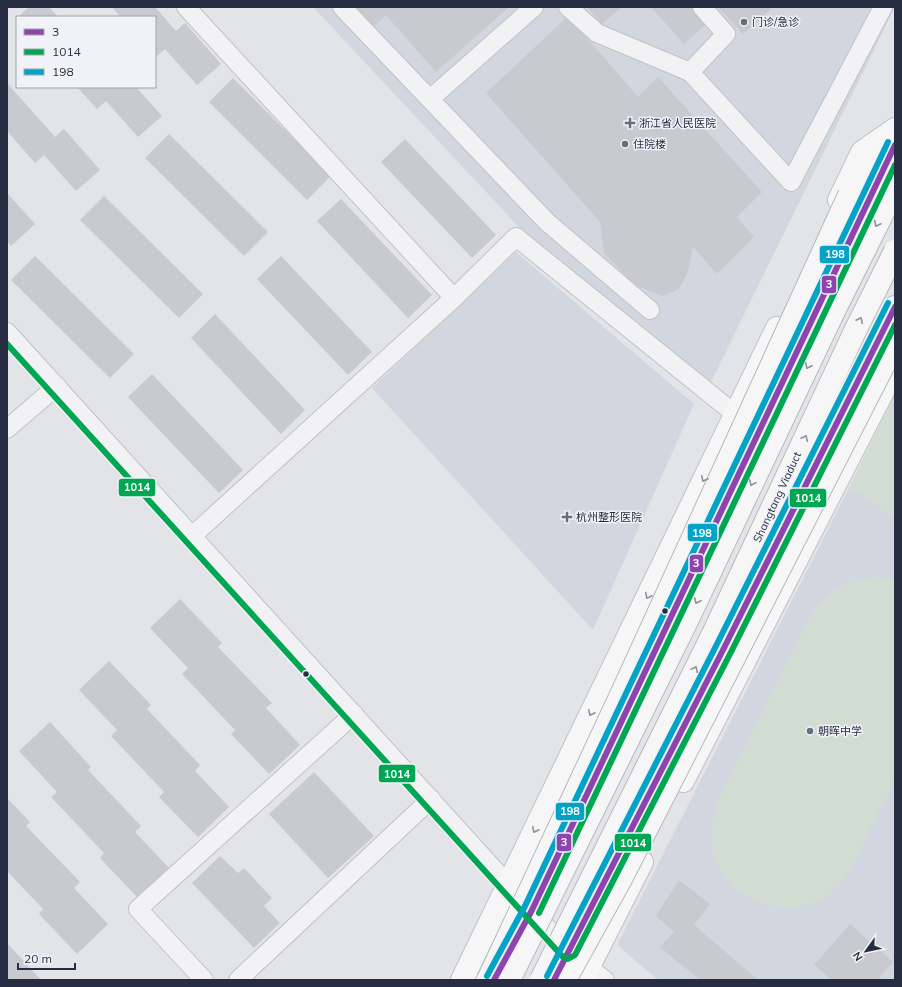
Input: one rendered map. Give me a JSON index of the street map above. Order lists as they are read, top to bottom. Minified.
{"streets":{"main road":["Shangtang Viaduct"]},"places":{"other":["门诊/急诊","住院楼","朝晖中学"],"health":["浙江省人民医院","杭州整形医院"]},"lines":["transit line 198","transit line 3","transit line 1014"],"legend":["3","1014","198"],"scale_bar":"20 m","north":"bottom left"}
